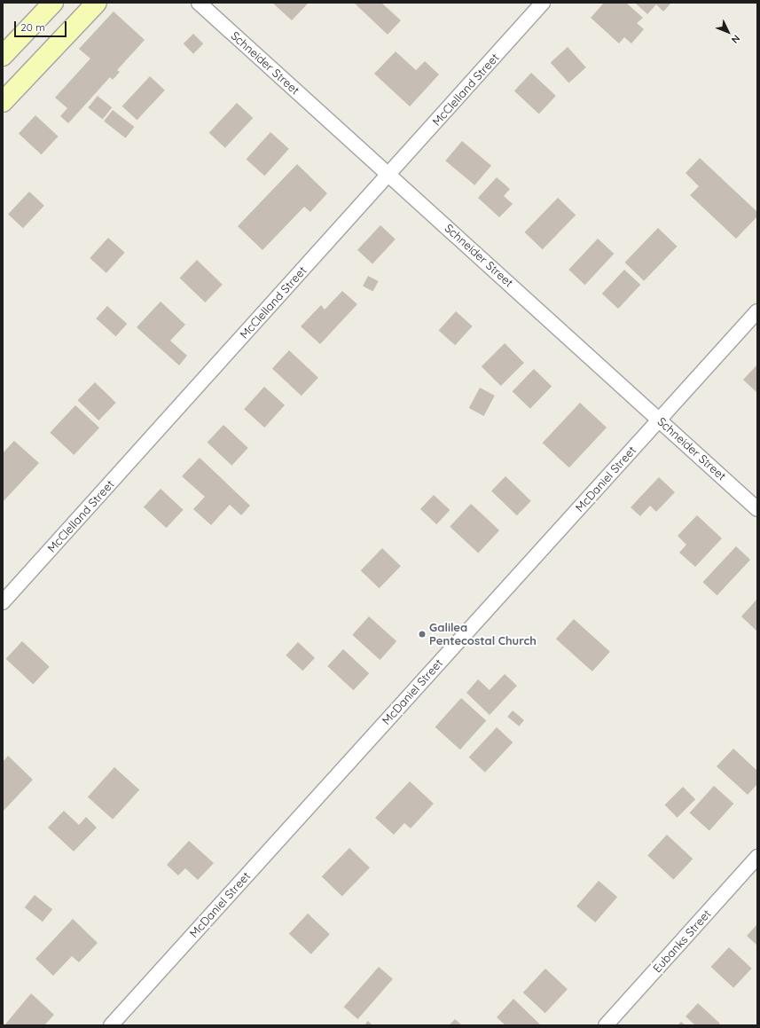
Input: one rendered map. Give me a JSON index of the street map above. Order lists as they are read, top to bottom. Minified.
{"streets":{"street":["Schneider Street","McClelland Street","McDaniel Street","Eubanks Street"]},"crossings":[["Schneider Street","McClelland Street"],["Schneider Street","McDaniel Street"]],"places":["Galilea Pentecostal Church"],"scale_bar":"20 m","north":"bottom right"}
